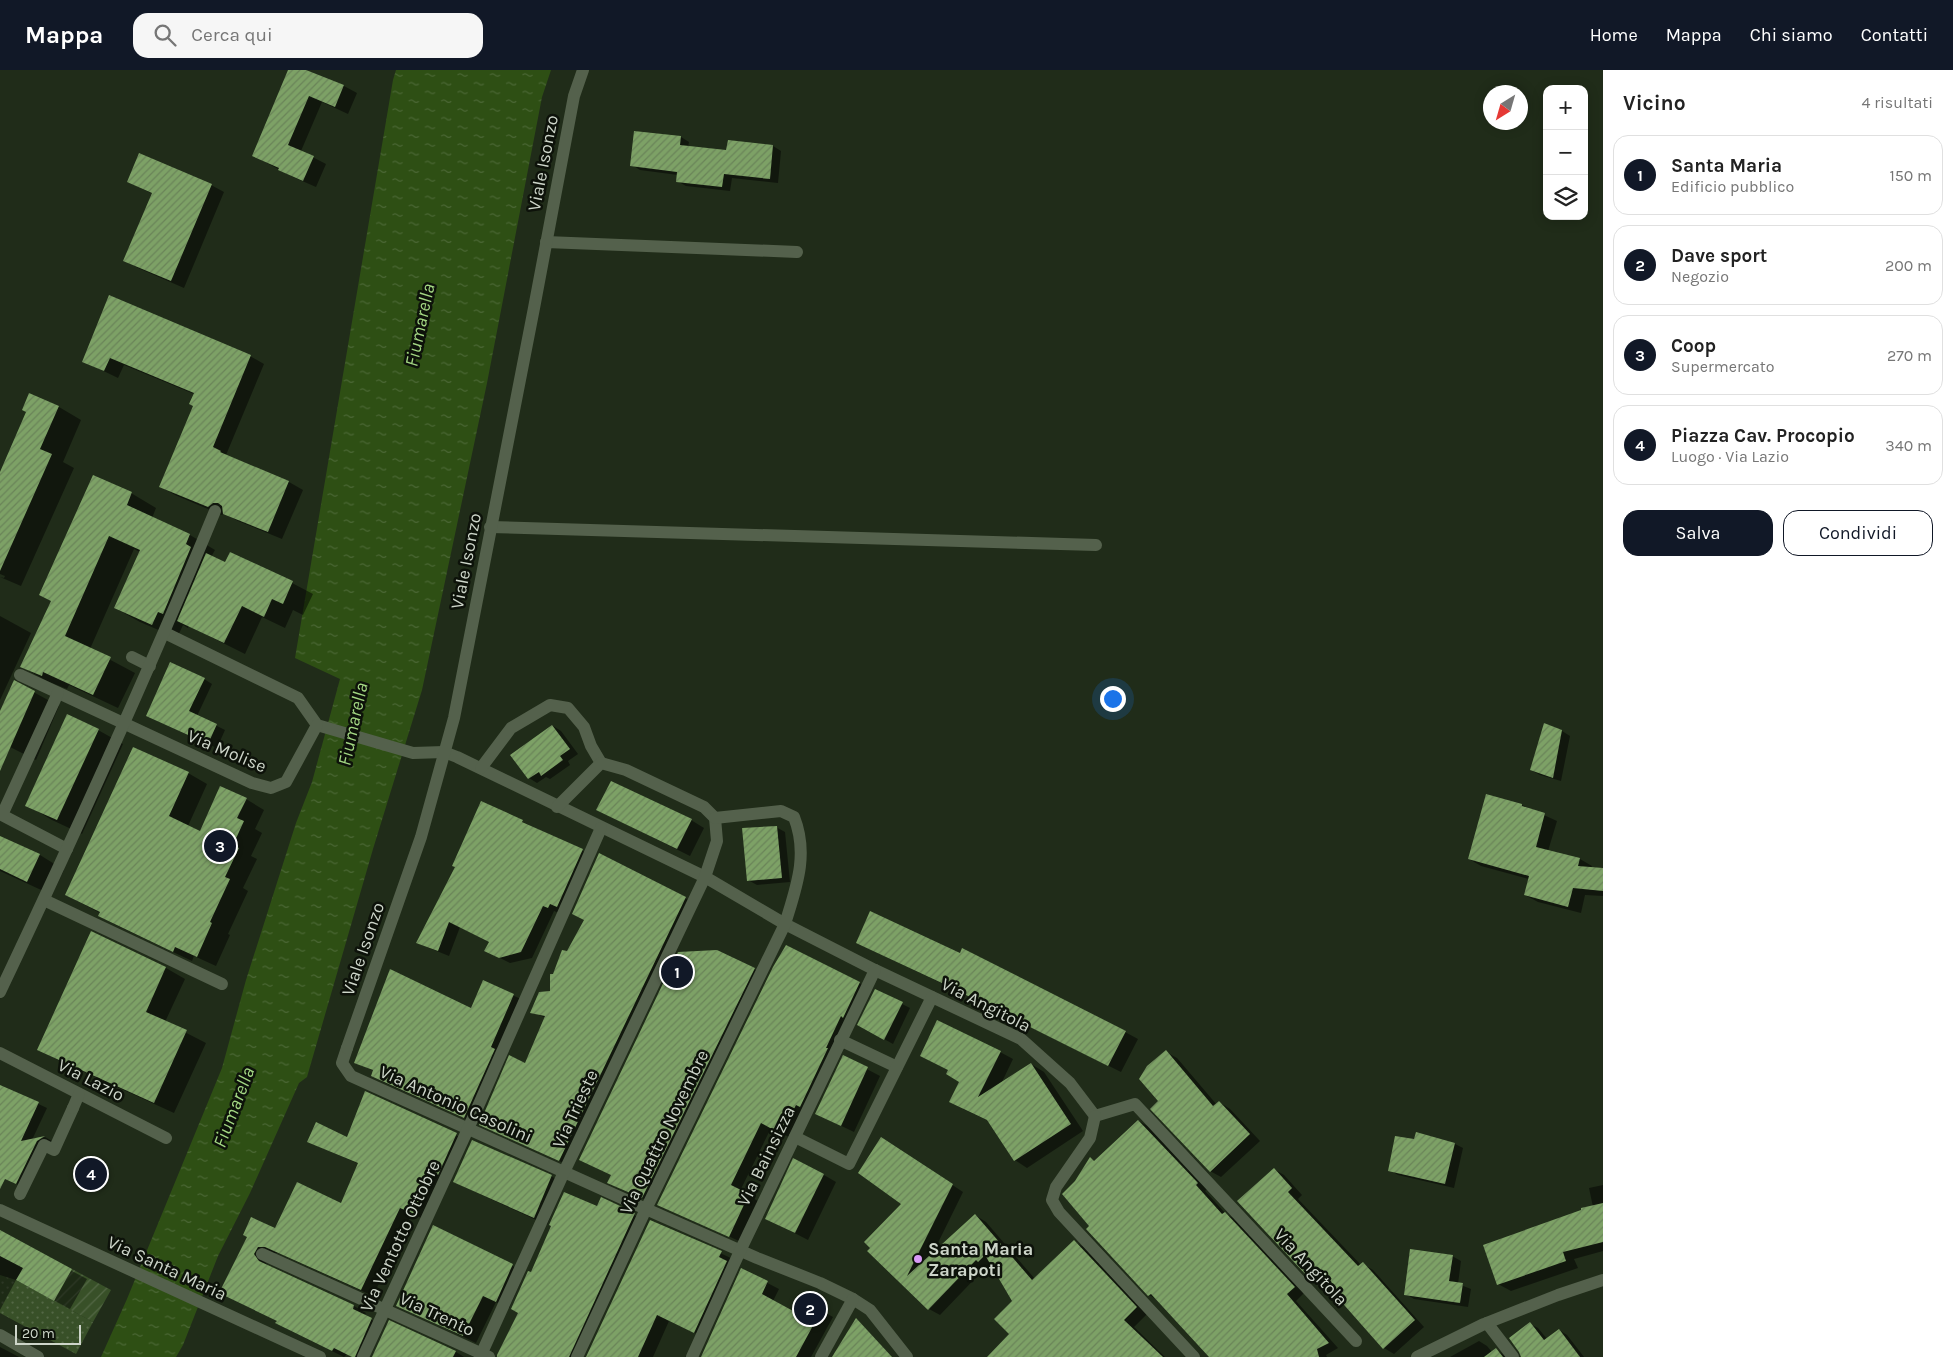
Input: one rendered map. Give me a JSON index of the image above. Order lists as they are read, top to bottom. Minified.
{"streets":{"street":["Viale Isonzo","Via Molise","Via Angitola","Via Lazio","Via Antonio Casolini","Via Trieste","Via Quattro Novembre","Via Bainsizza","Via Ventotto Ottobre","Via Santa Maria","Via Trento"]},"crossings":[["Viale Isonzo","Via Angitola"],["Viale Isonzo","Via Antonio Casolini"],["Via Angitola","Via Trieste"],["Via Angitola","Via Quattro Novembre"],["Via Angitola","Via Bainsizza"],["Via Angitola","Via Ventotto Ottobre"],["Via Antonio Casolini","Via Trieste"],["Via Antonio Casolini","Via Quattro Novembre"],["Via Antonio Casolini","Via Bainsizza"],["Via Antonio Casolini","Via Ventotto Ottobre"],["Via Trieste","Via Quattro Novembre"],["Via Trieste","Via Trento"],["Via Ventotto Ottobre","Via Trento"]],"water":["Fiumarella"],"places":["Santa Maria Zarapoti"],"scale_bar":"20 m","north":"bottom left","page":{"header":"Mappa","search":"Cerca qui","nav":["Home","Mappa","Chi siamo","Contatti"],"heading":["Vicino","4 risultati"],"map_buttons":["+","−"],"list":[{"mark":"1","name":"Santa Maria","note":"Edificio pubblico","value":"150 m"},{"mark":"2","name":"Dave sport","note":"Negozio","value":"200 m"},{"mark":"3","name":"Coop","note":"Supermercato","value":"270 m"},{"mark":"4","name":"Piazza Cav. Procopio","note":"Luogo · Via Lazio","value":"340 m"}],"buttons":["Salva","Condividi"],"pins":["3","1","4","2"],"scale":"20 m"}}
